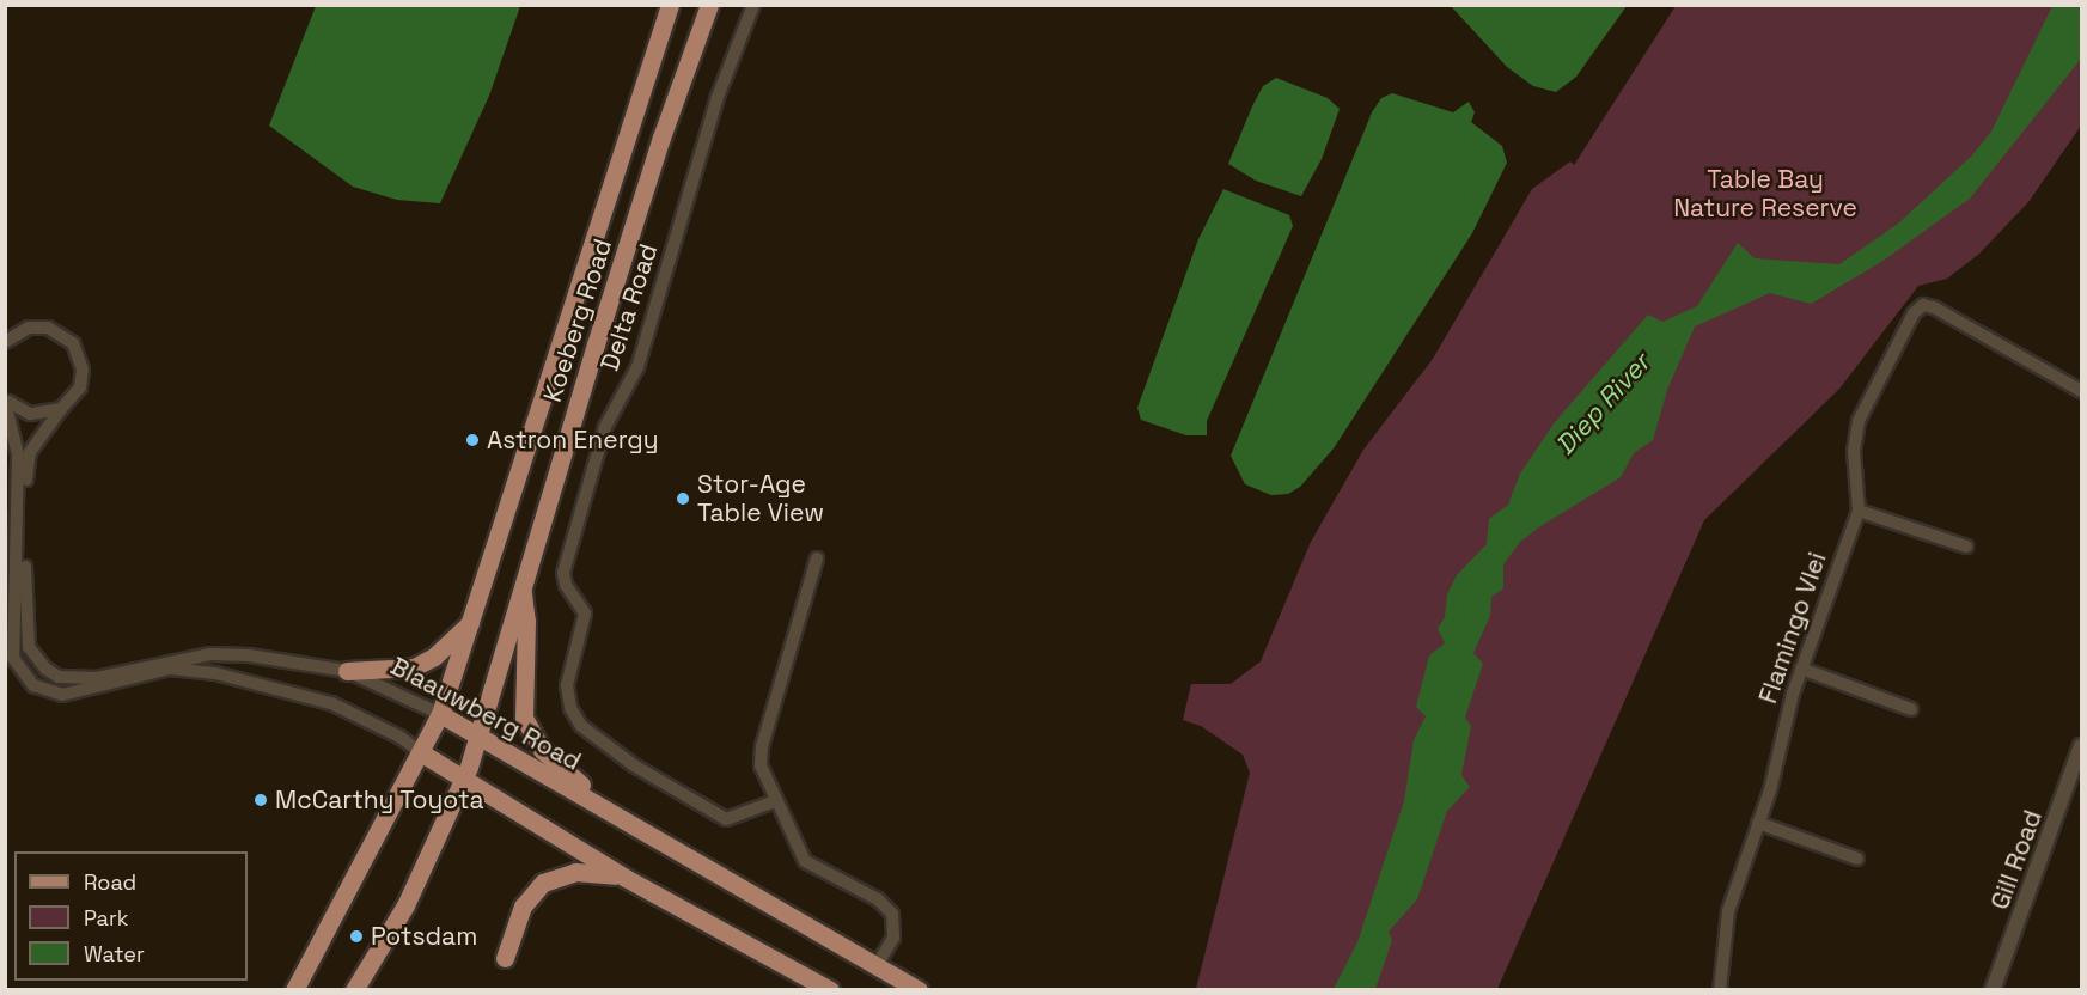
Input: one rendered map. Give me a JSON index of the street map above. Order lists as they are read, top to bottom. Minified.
{"streets":{"main road":["Koeberg Road","Blaauwberg Road"],"street":["Delta Road","Flamingo Vlei","Gill Road"]},"crossings":[["Koeberg Road","Blaauwberg Road"]],"water":["Diep River"],"parks":["Table Bay Nature Reserve"],"places":["Astron Energy","Stor-Age Table View","McCarthy Toyota","Potsdam"],"legend":["Road","Park","Water"]}
